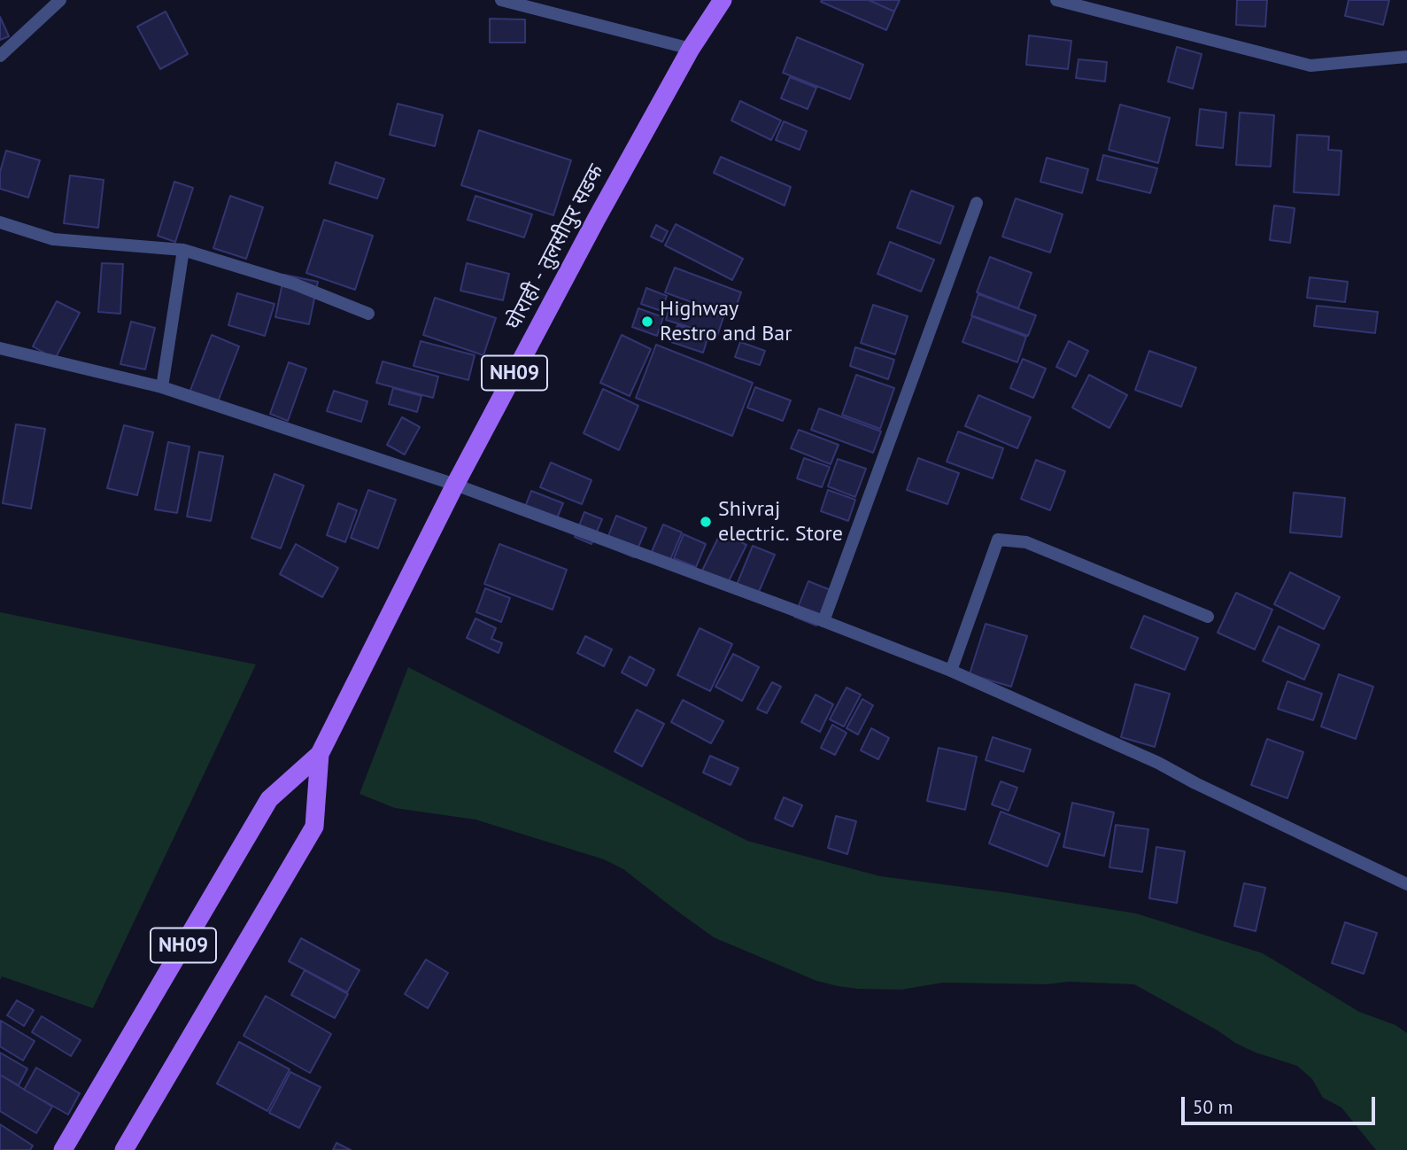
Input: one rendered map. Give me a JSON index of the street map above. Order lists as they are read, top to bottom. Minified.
{"streets":{"main road":["घोराही - तुलसीपुर सडक","NH09"]},"places":["Highway Restro and Bar","Shivraj electric. Store"],"scale_bar":"50 m"}
